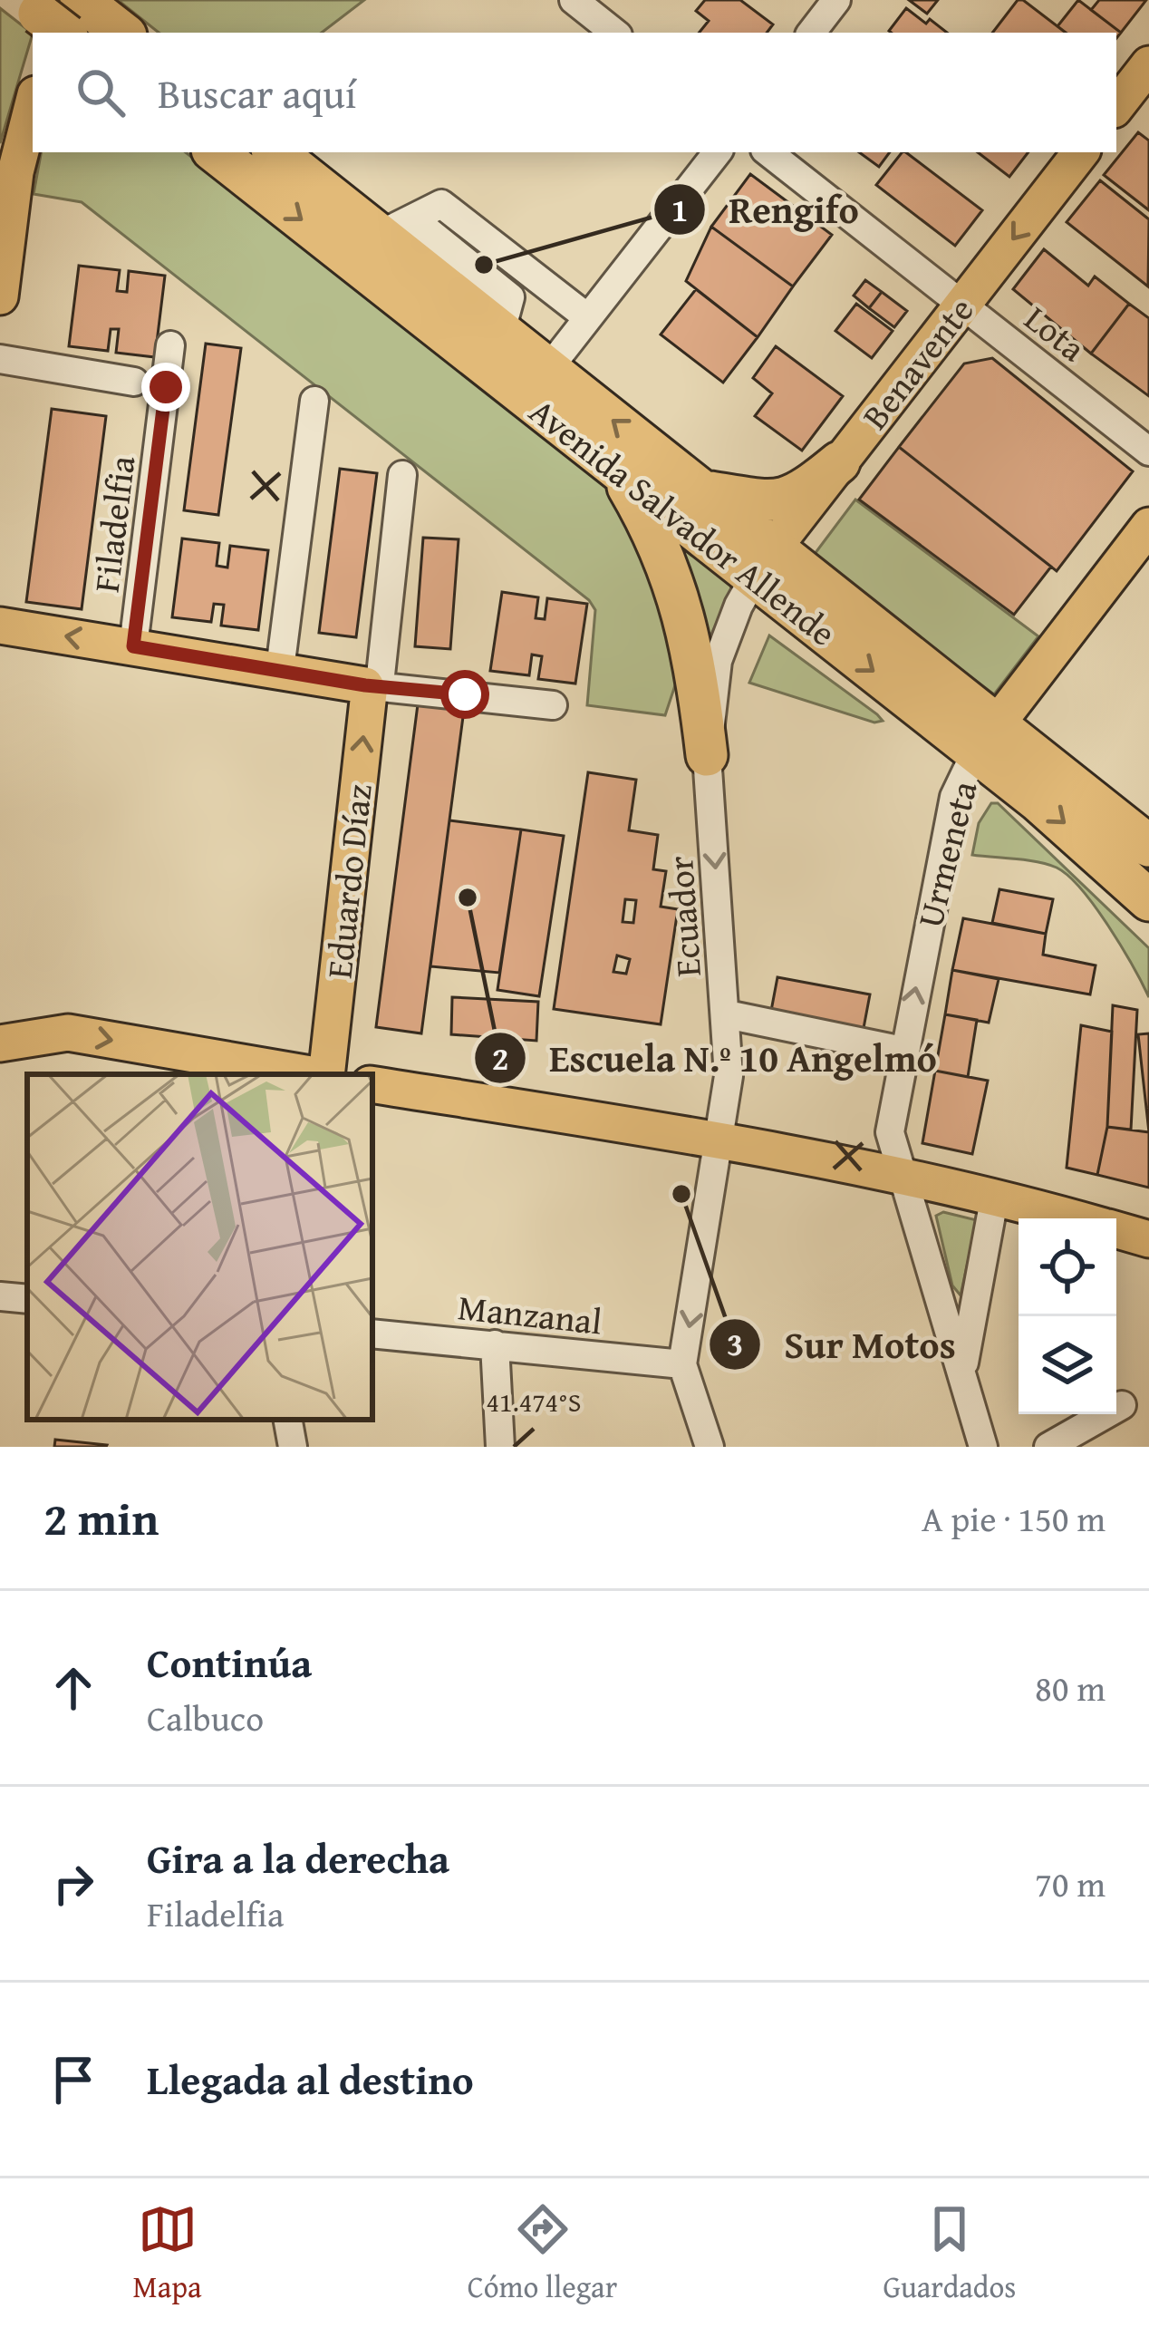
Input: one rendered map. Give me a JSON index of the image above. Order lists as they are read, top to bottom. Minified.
{"streets":{"highway":["Avenida Salvador Allende"],"main road":["Benavente","Urmeneta","Eduardo Díaz"],"street":["Lota","Filadelfia","Ecuador","Manzanal"]},"crossings":[["Lota","Benavente"],["Benavente","Avenida Salvador Allende"],["Benavente","Ecuador"],["Avenida Salvador Allende","Urmeneta"],["Avenida Salvador Allende","Ecuador"],["Ecuador","Manzanal"]],"one_way":["Benavente","Eduardo Díaz","Ecuador"],"places":["Rengifo","Escuela N.º 10 Angelmó","Sur Motos"],"page":{"search":"Buscar aquí","heading":["2 min","A pie · 150 m"],"list":[["Continúa","Calbuco","80 m"],["Gira a la derecha","Filadelfia","70 m"],"Llegada al destino"],"nav":["Mapa","Cómo llegar","Guardados"]},"coordinates":["41.474°S"]}
